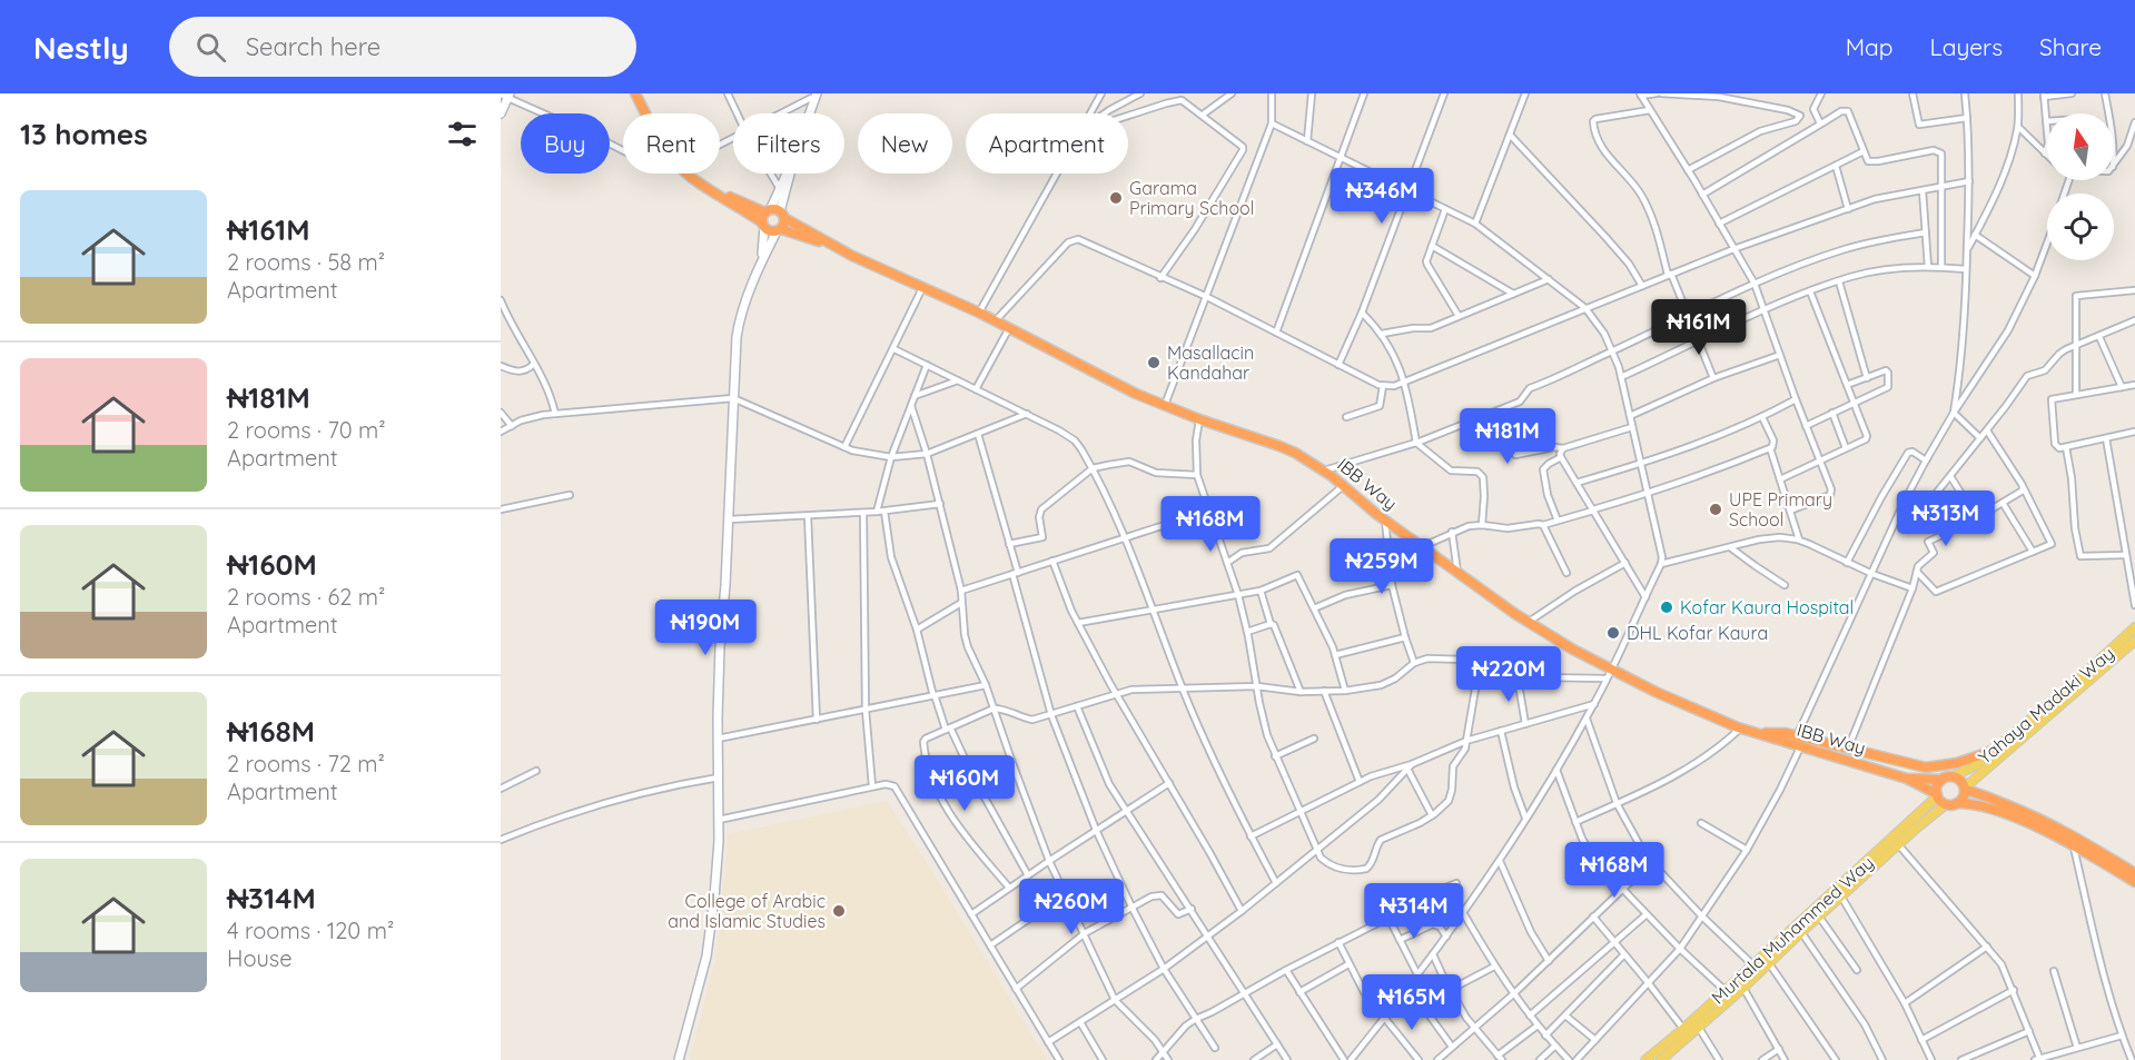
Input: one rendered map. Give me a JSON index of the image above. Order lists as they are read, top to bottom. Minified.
{"streets":{"highway":["IBB Way"],"main road":["Yahaya Madaki Way","Murtala Muhammed Way"]},"crossings":[["IBB Way","Yahaya Madaki Way"],["IBB Way","Murtala Muhammed Way"],["Yahaya Madaki Way","Murtala Muhammed Way"]],"places":["Garama Primary School","Masallacin Kandahar","UPE Primary School","Kofar Kaura Hospital","DHL Kofar Kaura","College of Arabic and Islamic Studies"],"north":"top","page":{"header":"Nestly","search":"Search here","nav":["Map","Layers","Share"],"heading":"13 homes","chip":["Buy","Rent","Filters","New","Apartment"],"price":["₦346M","₦161M","₦181M","₦313M","₦168M","₦259M","₦190M","₦220M","₦160M","₦168M","₦260M","₦314M","₦165M"],"list":[{"name":"₦161M","note":"2 rooms · 58 m² · Apartment"},{"name":"₦181M","note":"2 rooms · 70 m² · Apartment"},{"name":"₦160M","note":"2 rooms · 62 m² · Apartment"},{"name":"₦168M","note":"2 rooms · 72 m² · Apartment"},{"name":"₦314M","note":"4 rooms · 120 m² · House"}]}}
